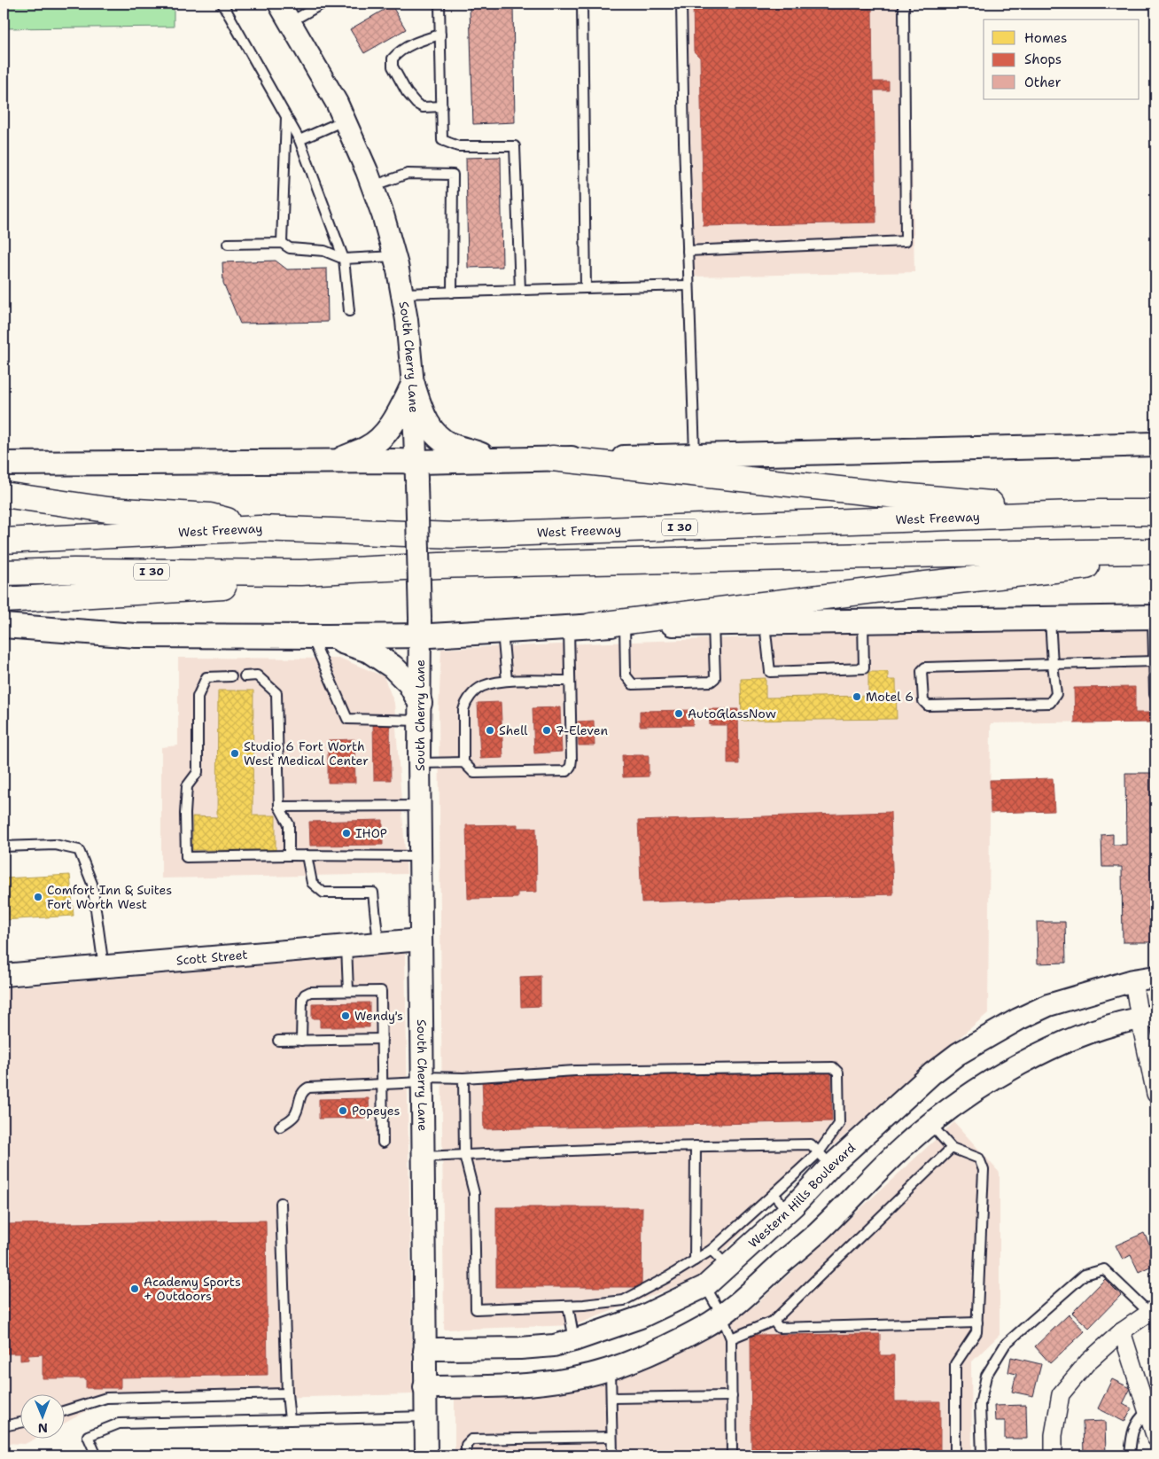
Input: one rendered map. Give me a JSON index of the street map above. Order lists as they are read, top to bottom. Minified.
{"streets":{"highway":["West Freeway","I 30"],"street":["South Cherry Lane","Scott Street","Western Hills Boulevard"]},"crossings":[["South Cherry Lane","Scott Street"],["South Cherry Lane","Western Hills Boulevard"]],"places":["Motel 6","AutoGlassNow","Shell","7-Eleven","Studio 6 Fort Worth West Medical Center","IHOP","Comfort Inn & Suites Fort Worth West","Wendy's","Popeyes","Academy Sports + Outdoors"],"legend":["Homes","Shops","Other"],"north":"bottom"}
